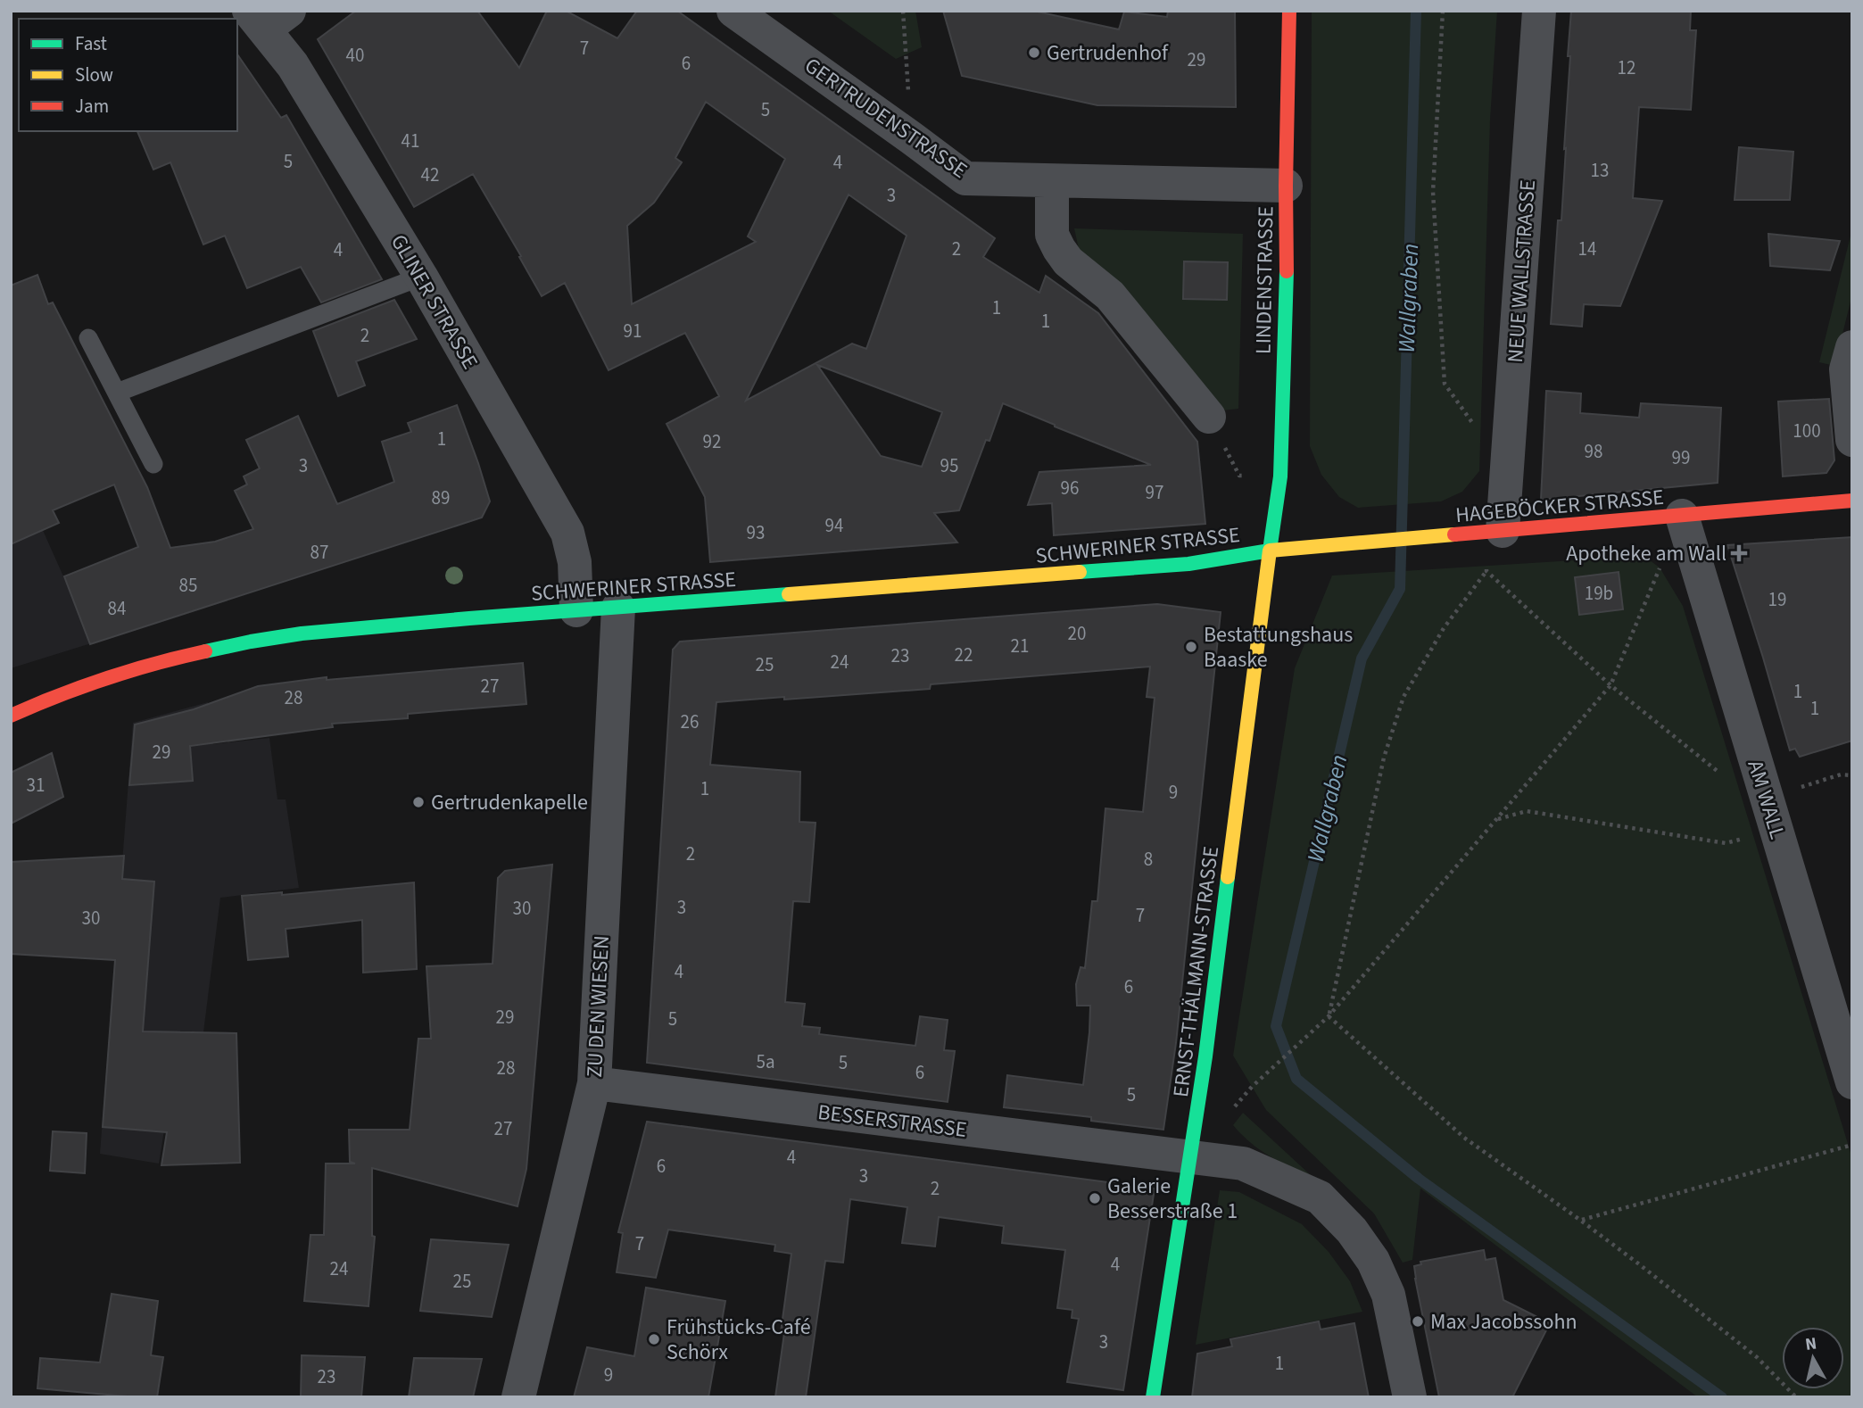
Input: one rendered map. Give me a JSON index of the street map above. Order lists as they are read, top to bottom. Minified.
{"streets":{"main road":["LINDENSTRASSE","HAGEBÖCKER STRASSE","SCHWERINER STRASSE","ERNST-THÄLMANN-STRASSE"],"street":["GERTRUDENSTRASSE","NEUE WALLSTRASSE","GLINER STRASSE","AM WALL","ZU DEN WIESEN","BESSERSTRASSE"]},"crossings":[["GERTRUDENSTRASSE","LINDENSTRASSE"],["NEUE WALLSTRASSE","HAGEBÖCKER STRASSE"],["LINDENSTRASSE","HAGEBÖCKER STRASSE"],["LINDENSTRASSE","SCHWERINER STRASSE"],["LINDENSTRASSE","ERNST-THÄLMANN-STRASSE"],["GLINER STRASSE","SCHWERINER STRASSE"],["HAGEBÖCKER STRASSE","SCHWERINER STRASSE"],["HAGEBÖCKER STRASSE","AM WALL"],["HAGEBÖCKER STRASSE","ERNST-THÄLMANN-STRASSE"],["SCHWERINER STRASSE","ERNST-THÄLMANN-STRASSE"],["SCHWERINER STRASSE","ZU DEN WIESEN"],["ERNST-THÄLMANN-STRASSE","BESSERSTRASSE"],["ZU DEN WIESEN","BESSERSTRASSE"]],"water":["Wallgraben"],"places":{"other":["Gertrudenhof","Bestattungshaus Baaske","Gertrudenkapelle","Galerie Besserstraße 1","Max Jacobssohn","Frühstücks-Café Schörx"],"health":["Apotheke am Wall"]},"house_numbers":["7","40","29","6","12","5","41","5","4","13","42","3","2","14","4","1","1","91","2","100","1","92","98","99","3","95","96","97","89","94","93","87","85","19b","19","84","20","21","22","23","24","25","27","1","28","1","26","29","31","1","9","2","8","3","30","7","30","4","6","29","5","5a","5","28","6","5","27","4","6","3","2","7","4","24","25","3","1","9","23"],"legend":["Fast","Slow","Jam"],"north":"top"}
